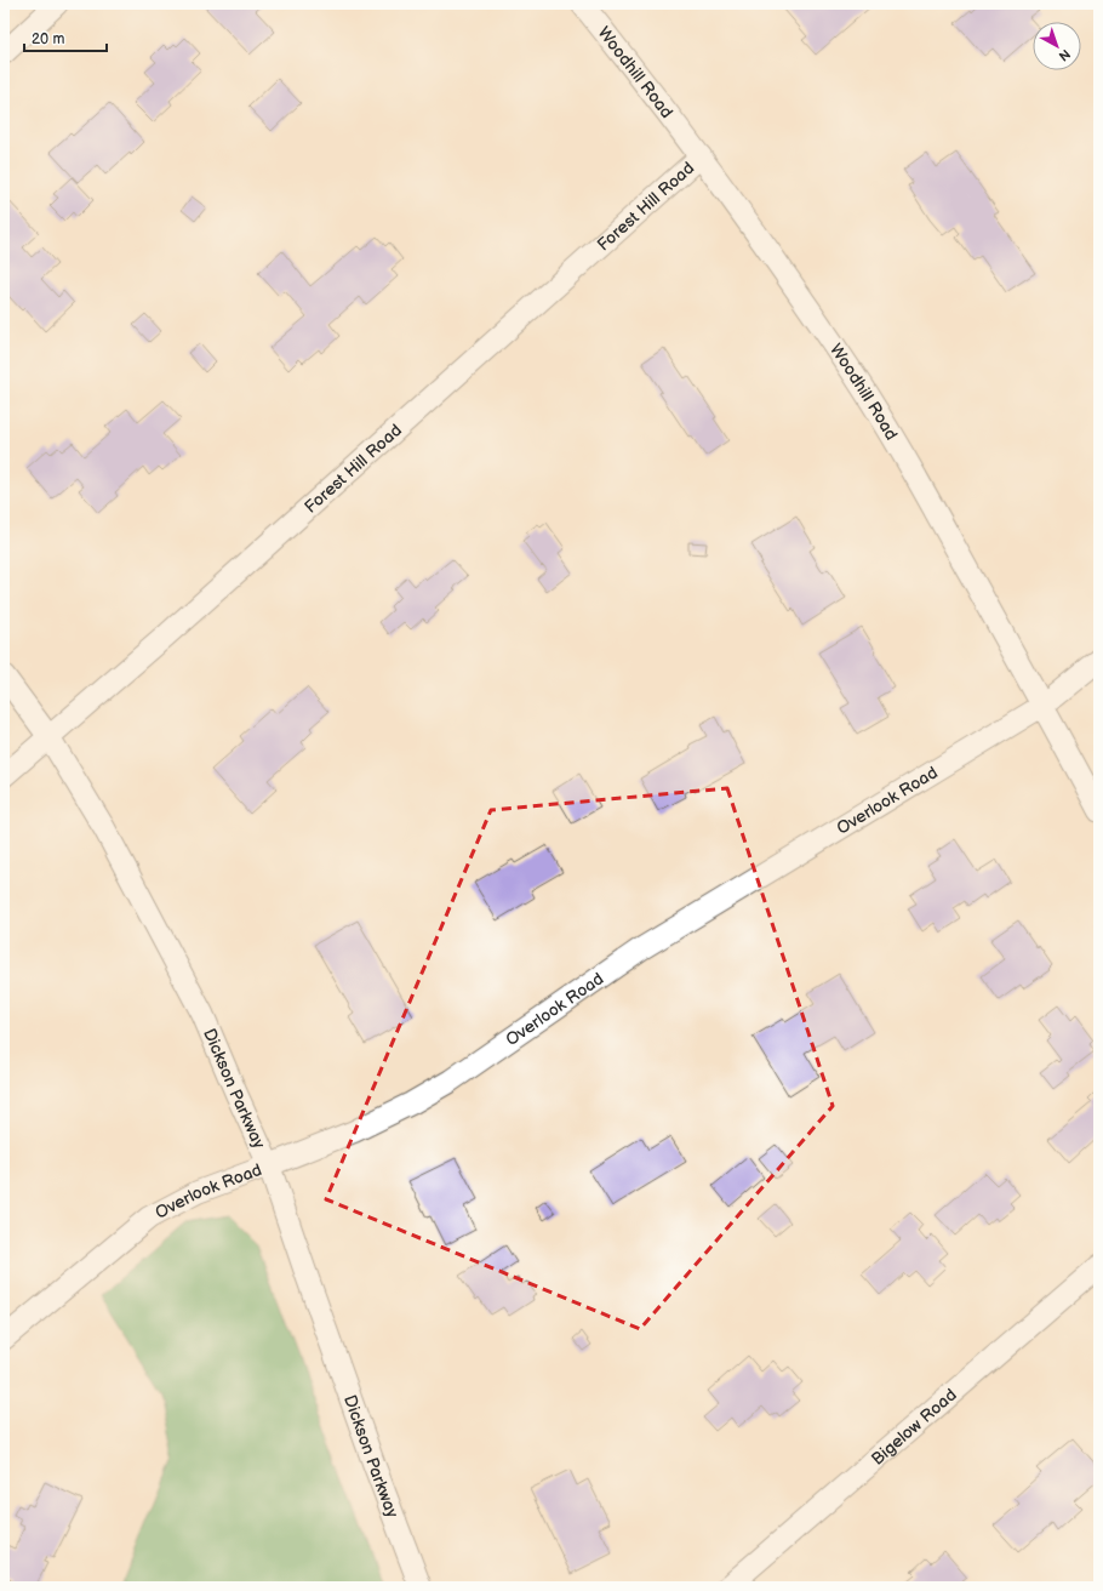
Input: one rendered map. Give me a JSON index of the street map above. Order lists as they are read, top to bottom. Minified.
{"streets":{"street":["Woodhill Road","Forest Hill Road","Overlook Road","Dickson Parkway","Bigelow Road"]},"crossings":[["Woodhill Road","Forest Hill Road"],["Woodhill Road","Overlook Road"],["Forest Hill Road","Dickson Parkway"],["Overlook Road","Dickson Parkway"]],"scale_bar":"20 m","north":"bottom right"}
